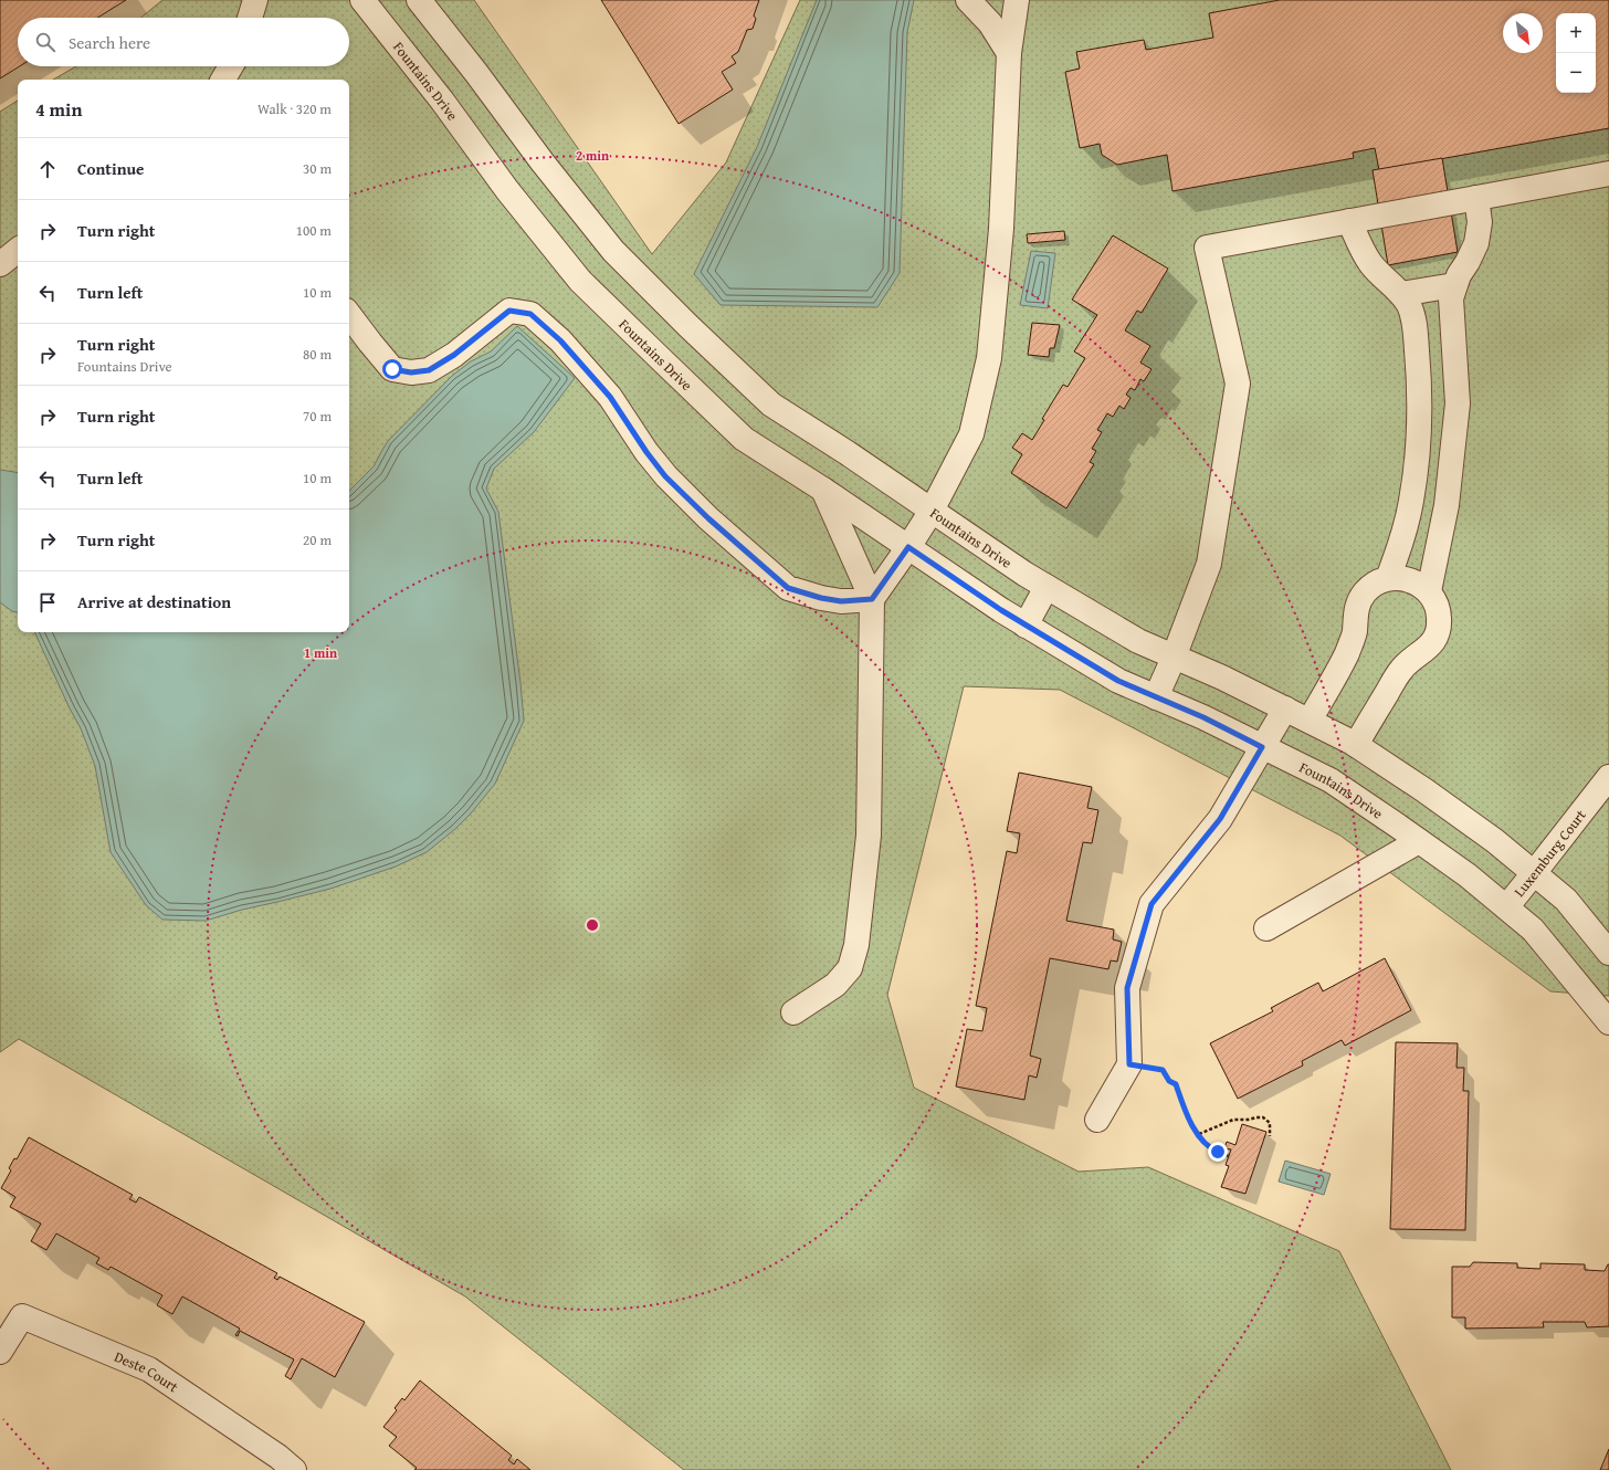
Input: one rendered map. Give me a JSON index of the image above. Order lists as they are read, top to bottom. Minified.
{"streets":{"street":["Fountains Drive","Luxemburg Court","Deste Court"]},"crossings":[["Fountains Drive","Luxemburg Court"]],"north":"bottom right","page":{"map_buttons":["+","−"],"search":"Search here","heading":["4 min","Walk · 320 m"],"list":[["Continue","30 m"],["Turn right","100 m"],["Turn left","10 m"],["Turn right","Fountains Drive","80 m"],["Turn right","70 m"],["Turn left","10 m"],["Turn right","20 m"],"Arrive at destination"]},"rings":["2 min","1 min"]}
